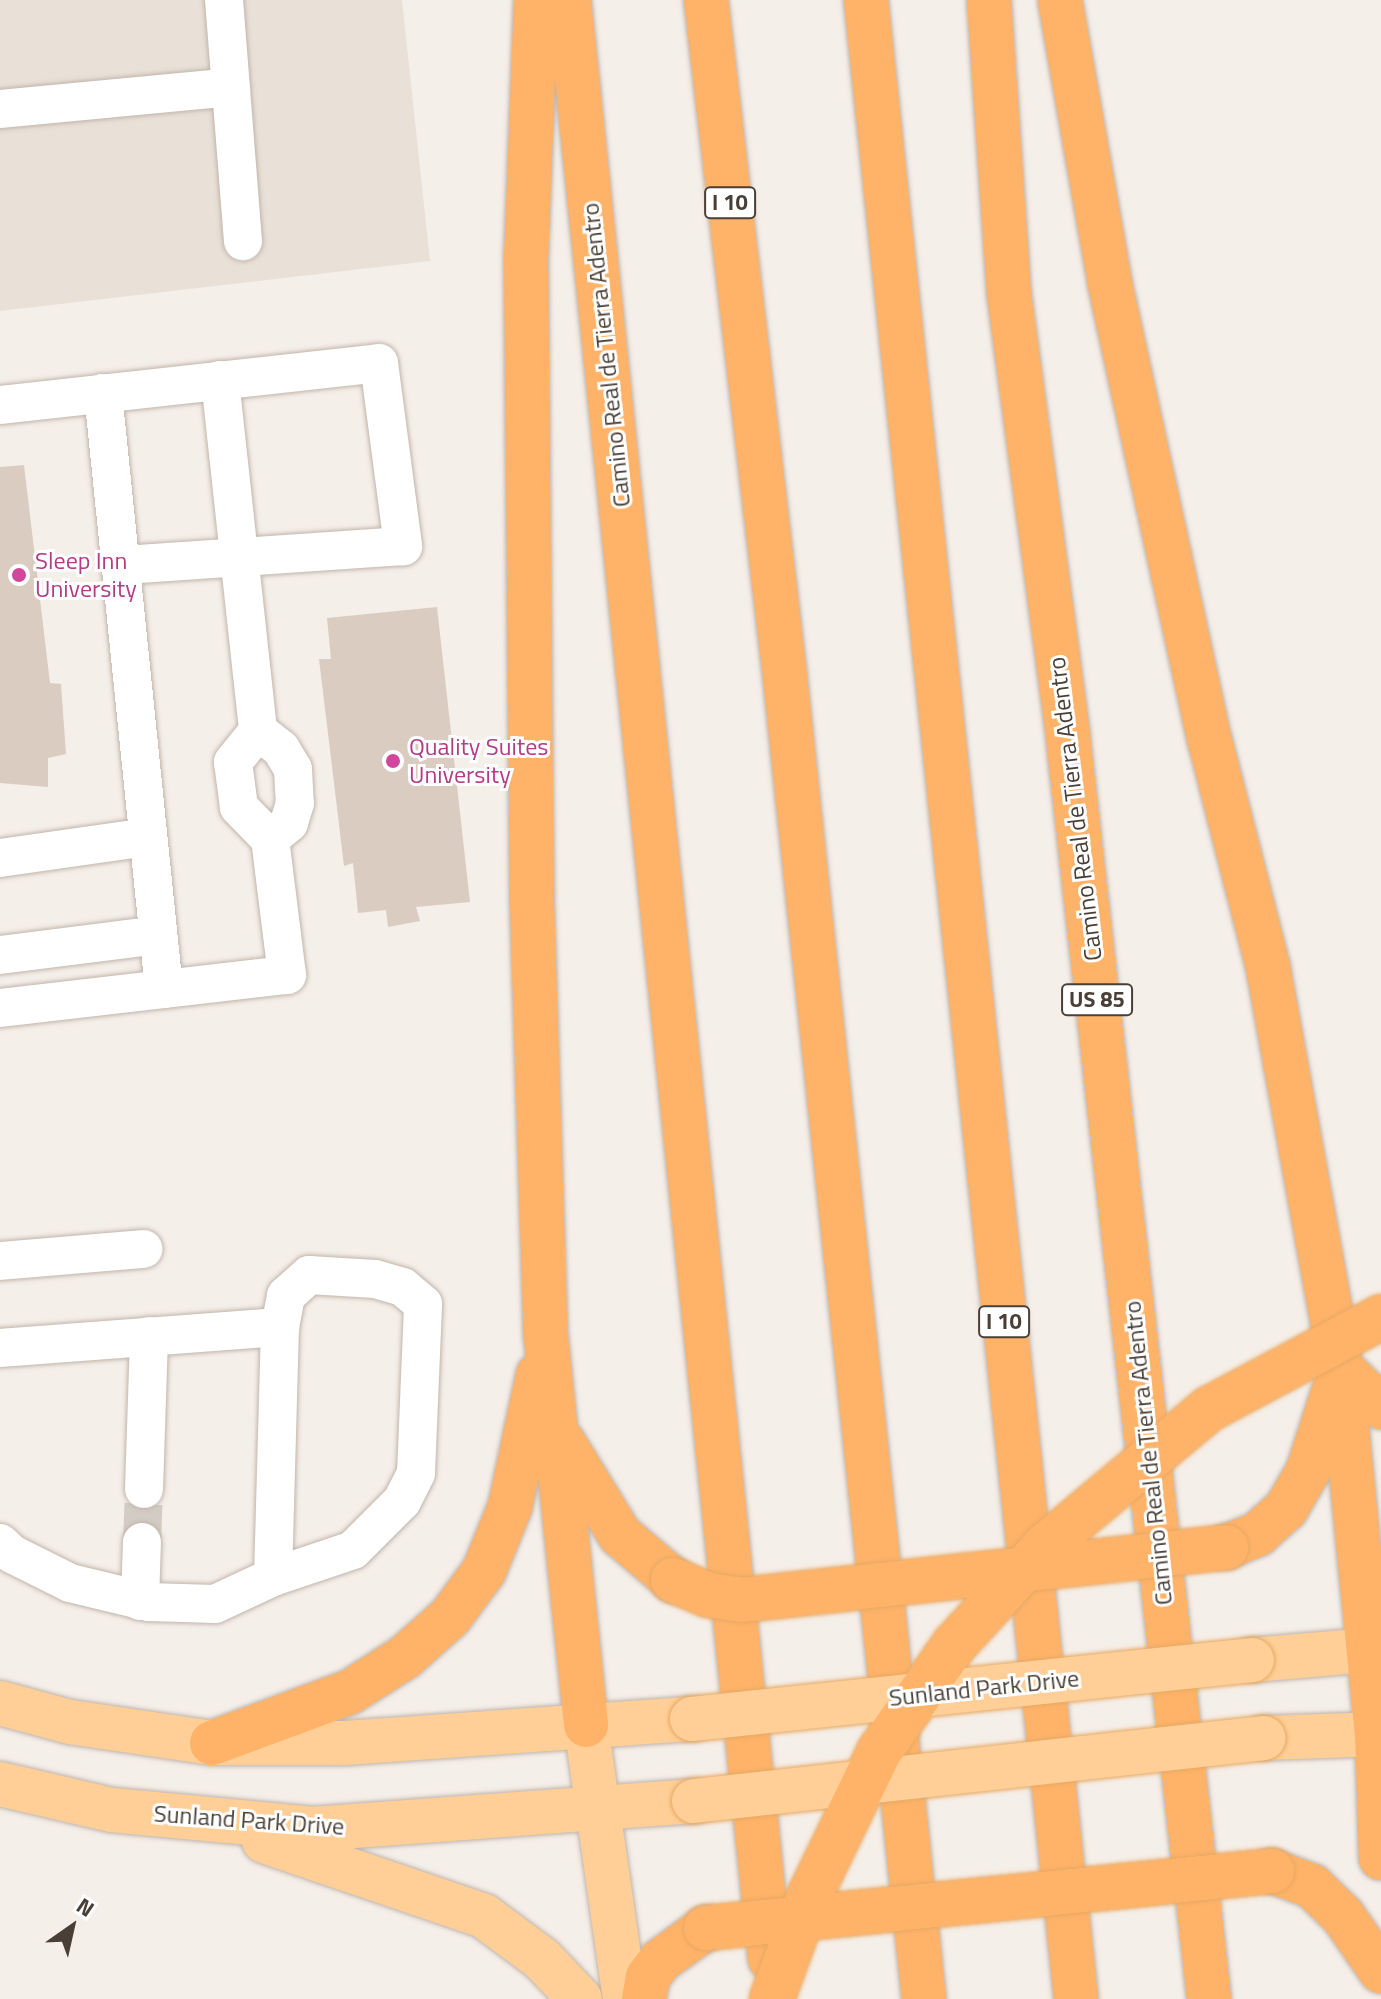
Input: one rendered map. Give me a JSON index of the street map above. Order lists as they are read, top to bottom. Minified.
{"streets":{"highway":["I 10","Camino Real de Tierra Adentro","US 85"],"main road":["Sunland Park Drive"]},"places":["Sleep Inn University","Quality Suites University"],"north":"top right"}
